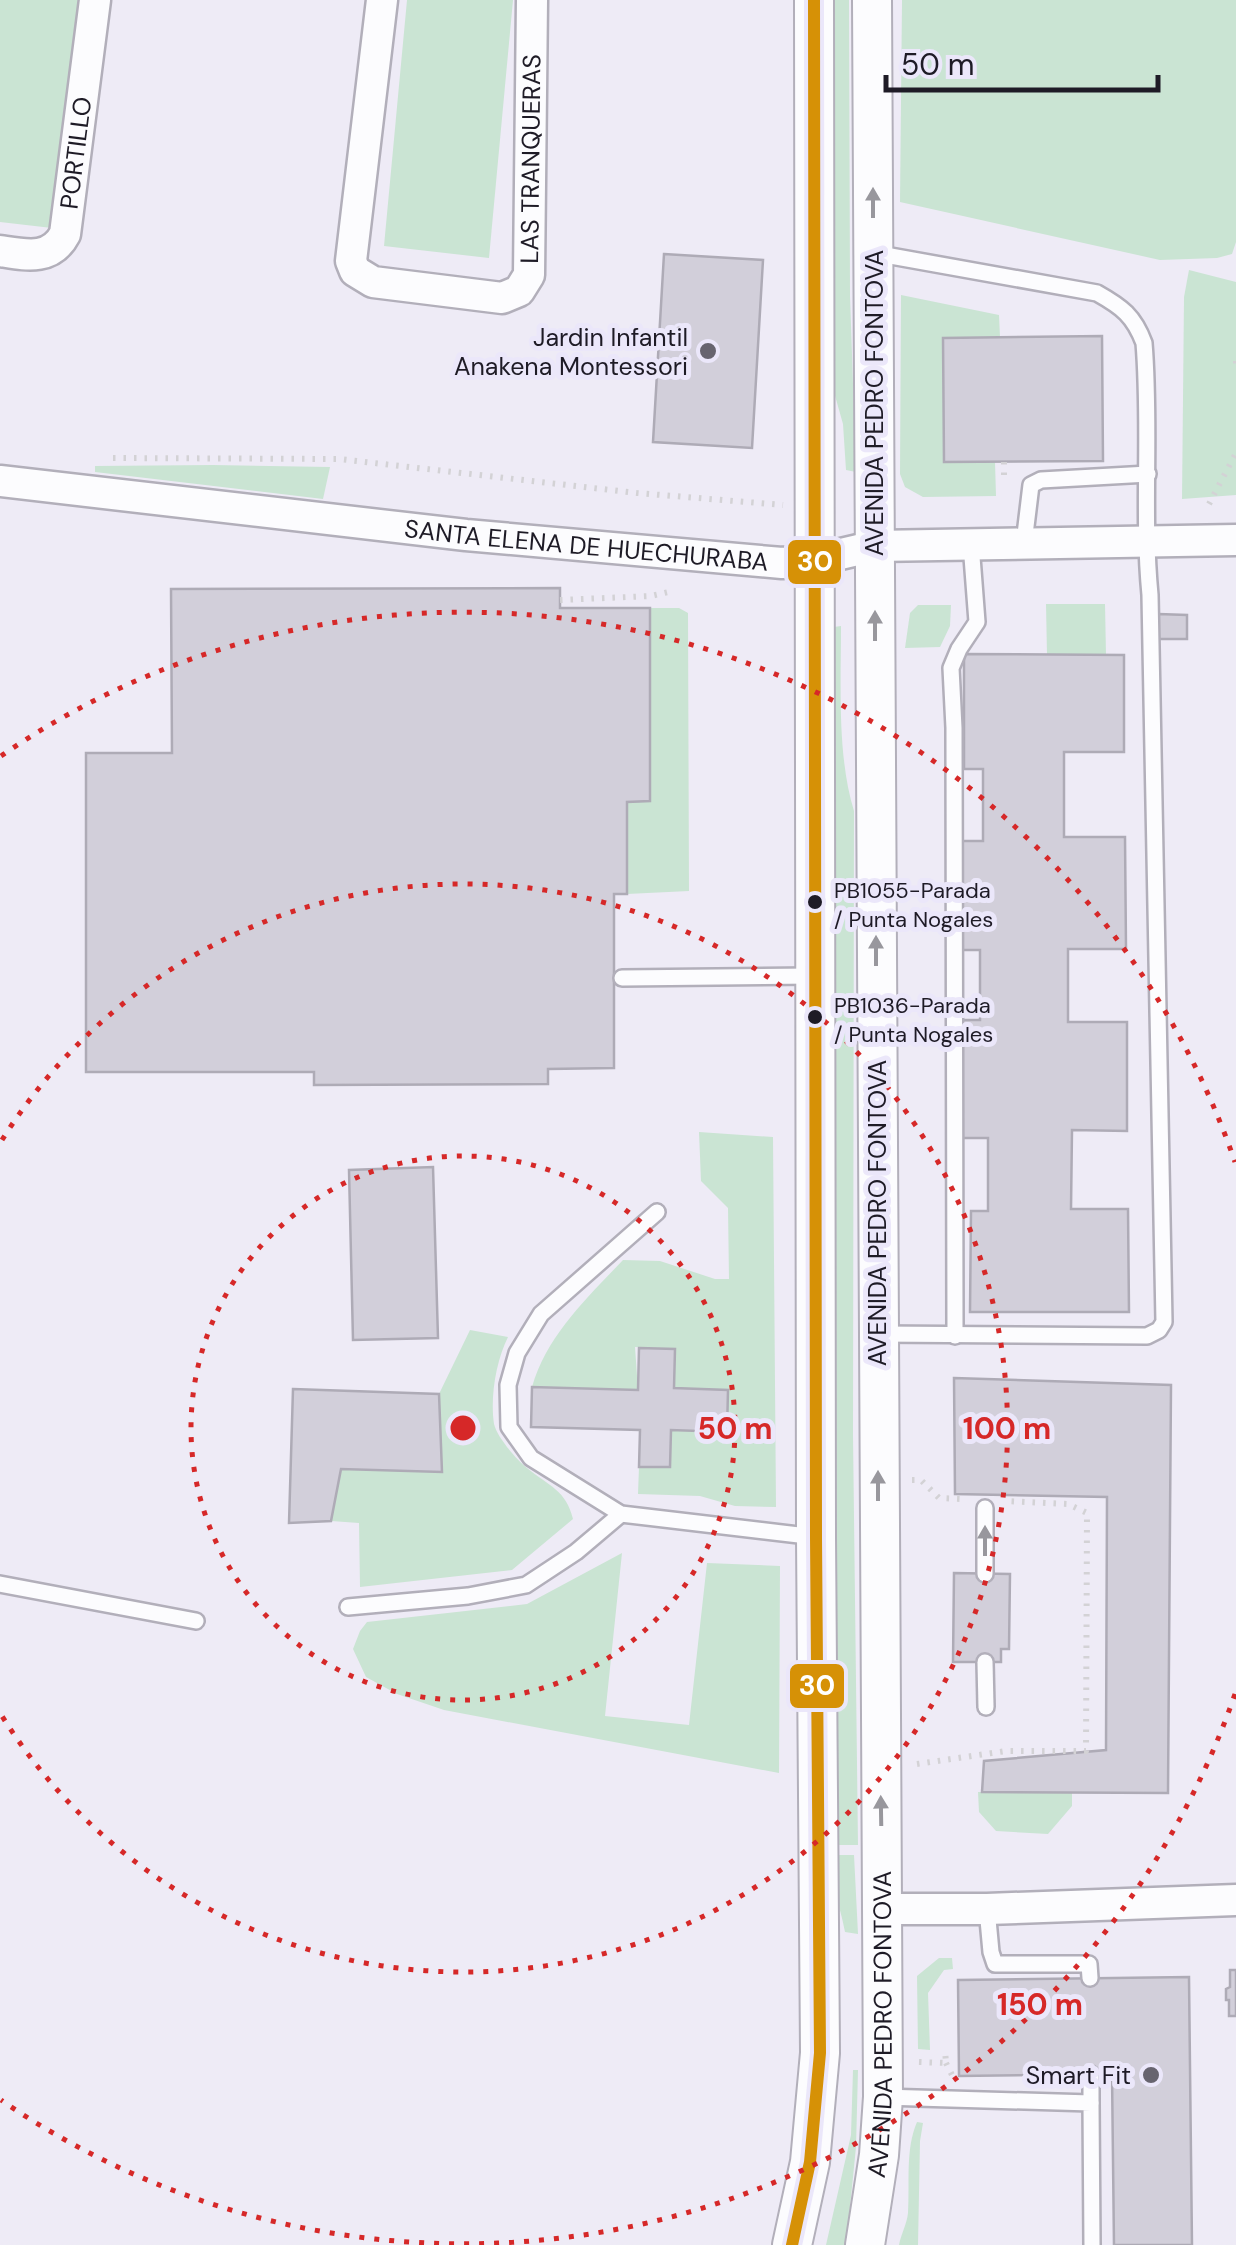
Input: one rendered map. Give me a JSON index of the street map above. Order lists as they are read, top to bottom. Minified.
{"streets":{"street":["PORTILLO","LAS TRANQUERAS","AVENIDA PEDRO FONTOVA","SANTA ELENA DE HUECHURABA"]},"crossings":[["AVENIDA PEDRO FONTOVA","SANTA ELENA DE HUECHURABA"]],"places":["Jardin Infantil Anakena Montessori","PB1055-Parada / Punta Nogales","PB1036-Parada / Punta Nogales","Smart Fit"],"lines":["transit line 30"],"scale_bar":"50 m","rings":["50 m","100 m","150 m"]}
